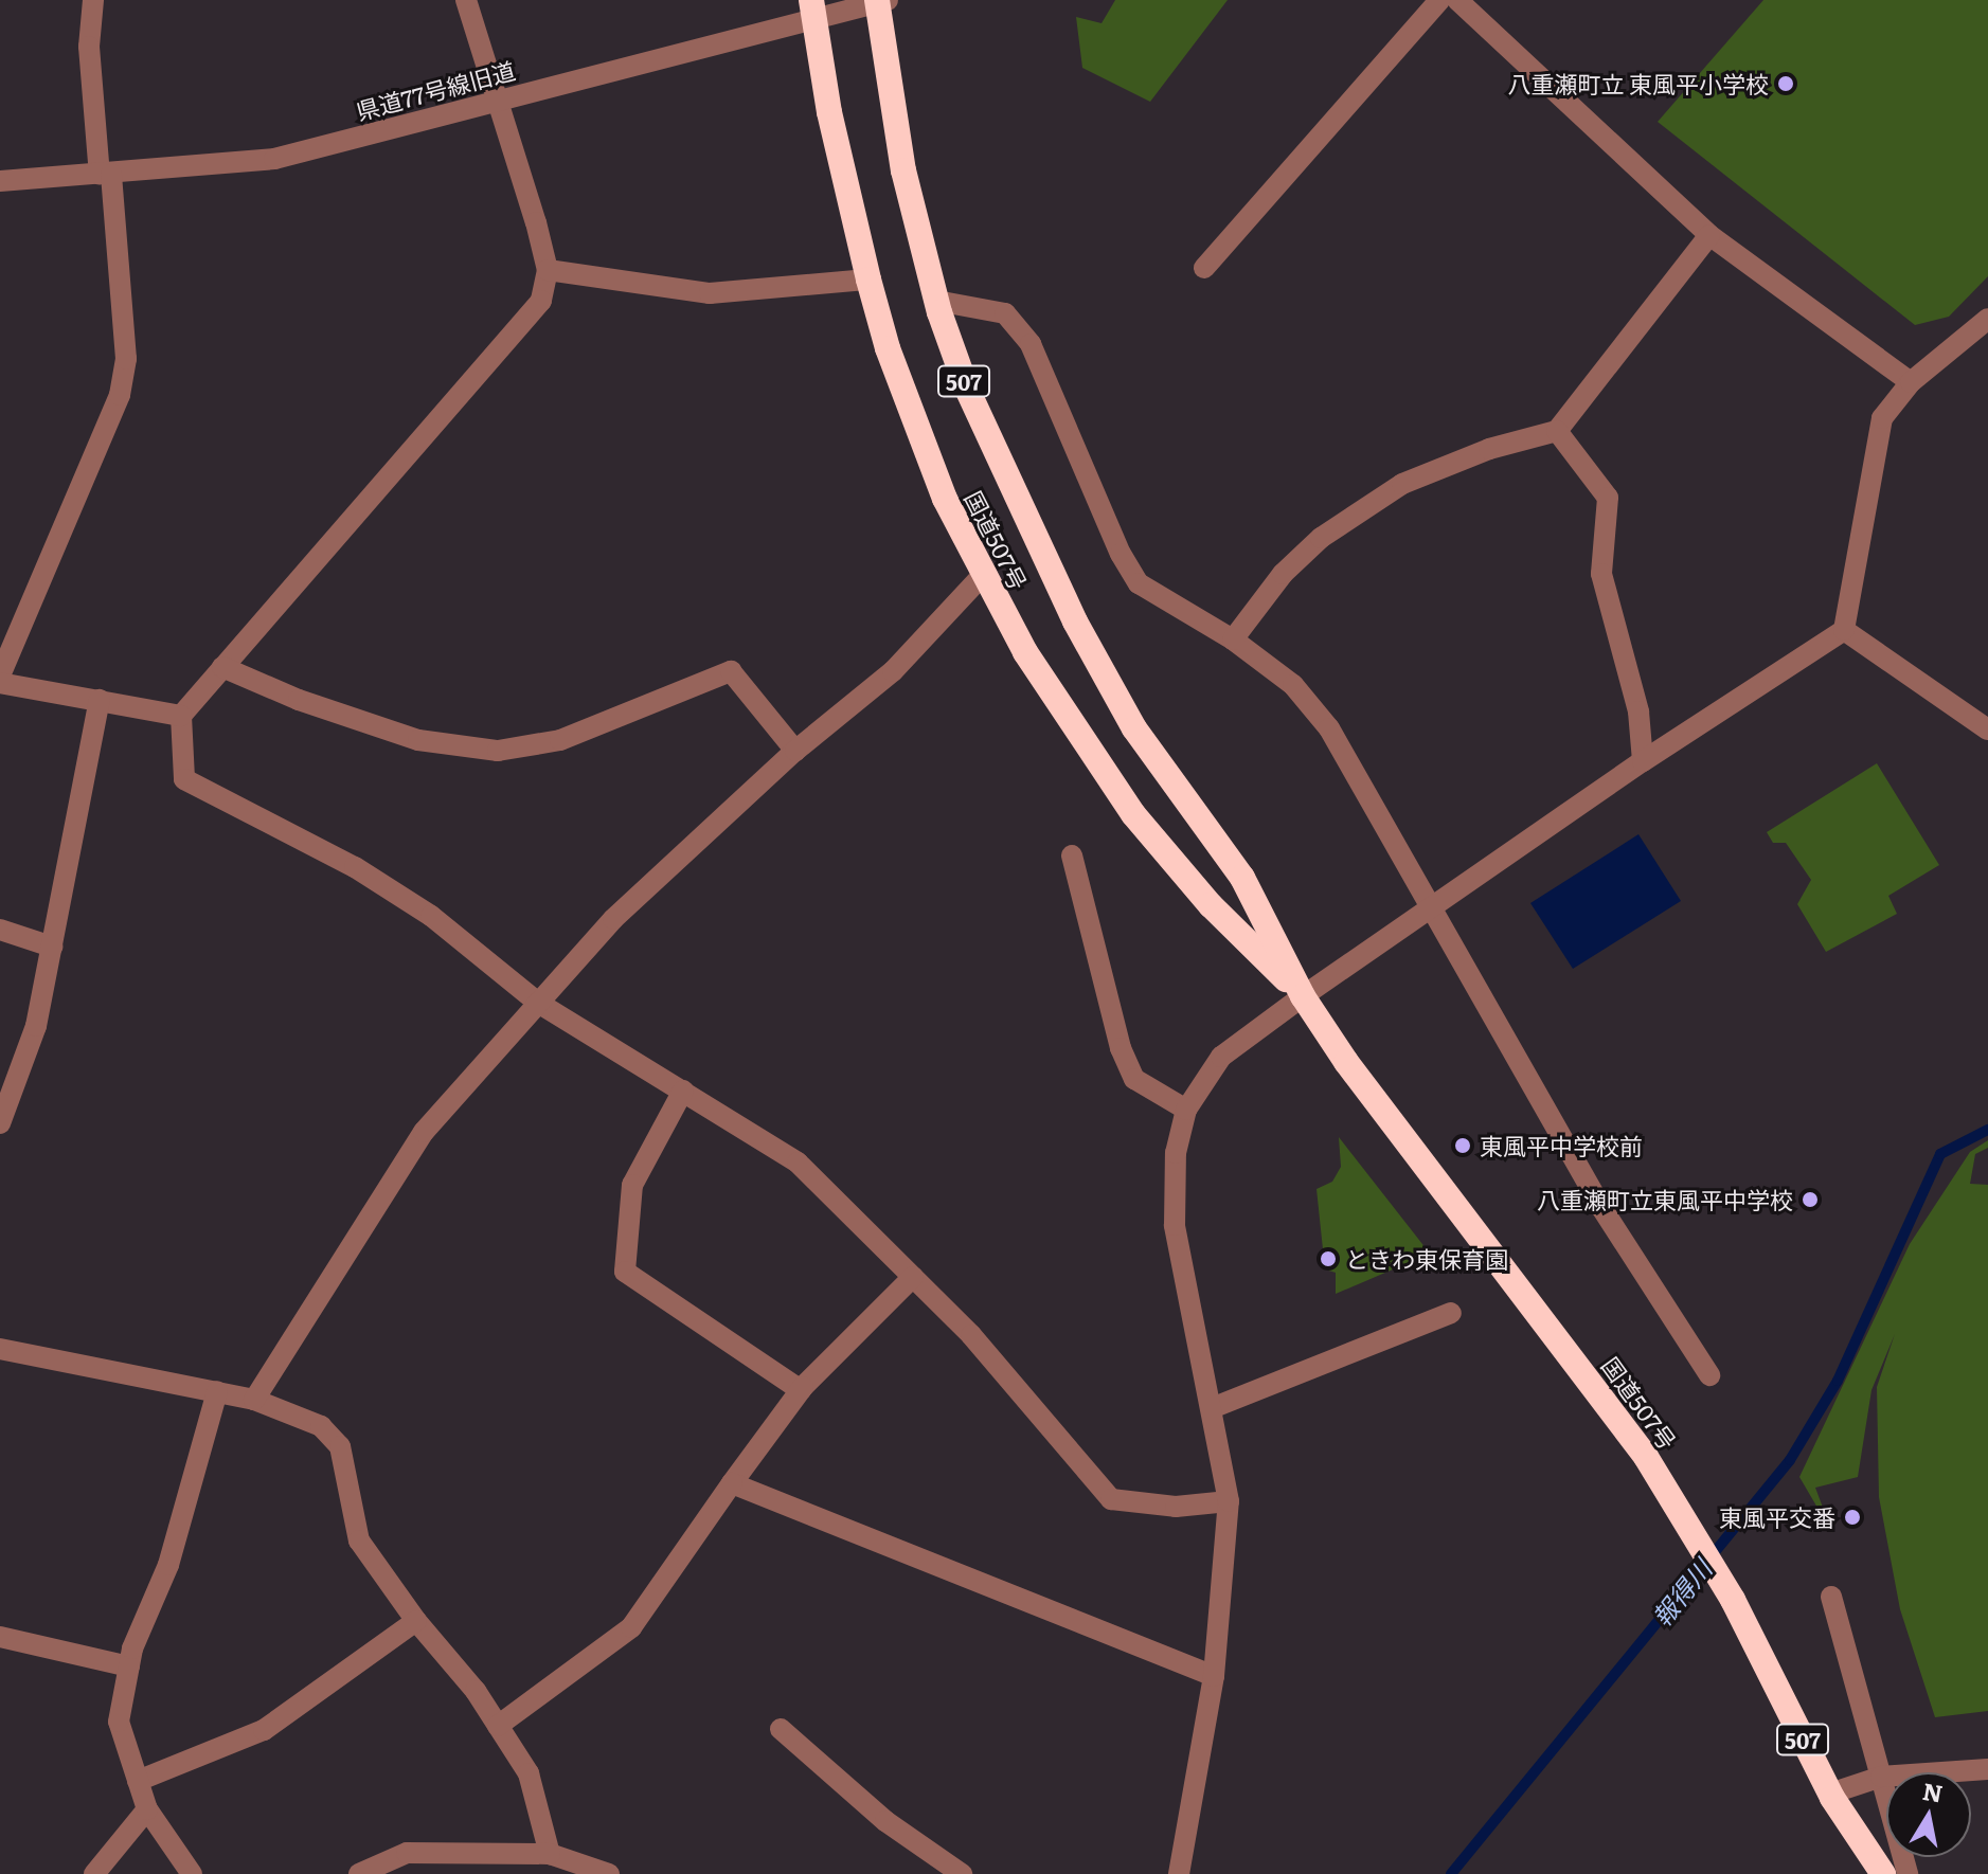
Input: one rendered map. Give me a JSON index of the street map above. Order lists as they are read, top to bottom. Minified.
{"streets":{"highway":["507","国道507号"],"street":["県道77号線旧道"]},"crossings":[["県道77号線旧道","国道507号"]],"water":["報得川"],"places":["八重瀬町立 東風平小学校","東風平中学校前","八重瀬町立東風平中学校","ときわ東保育園","東風平交番"],"north":"top"}
